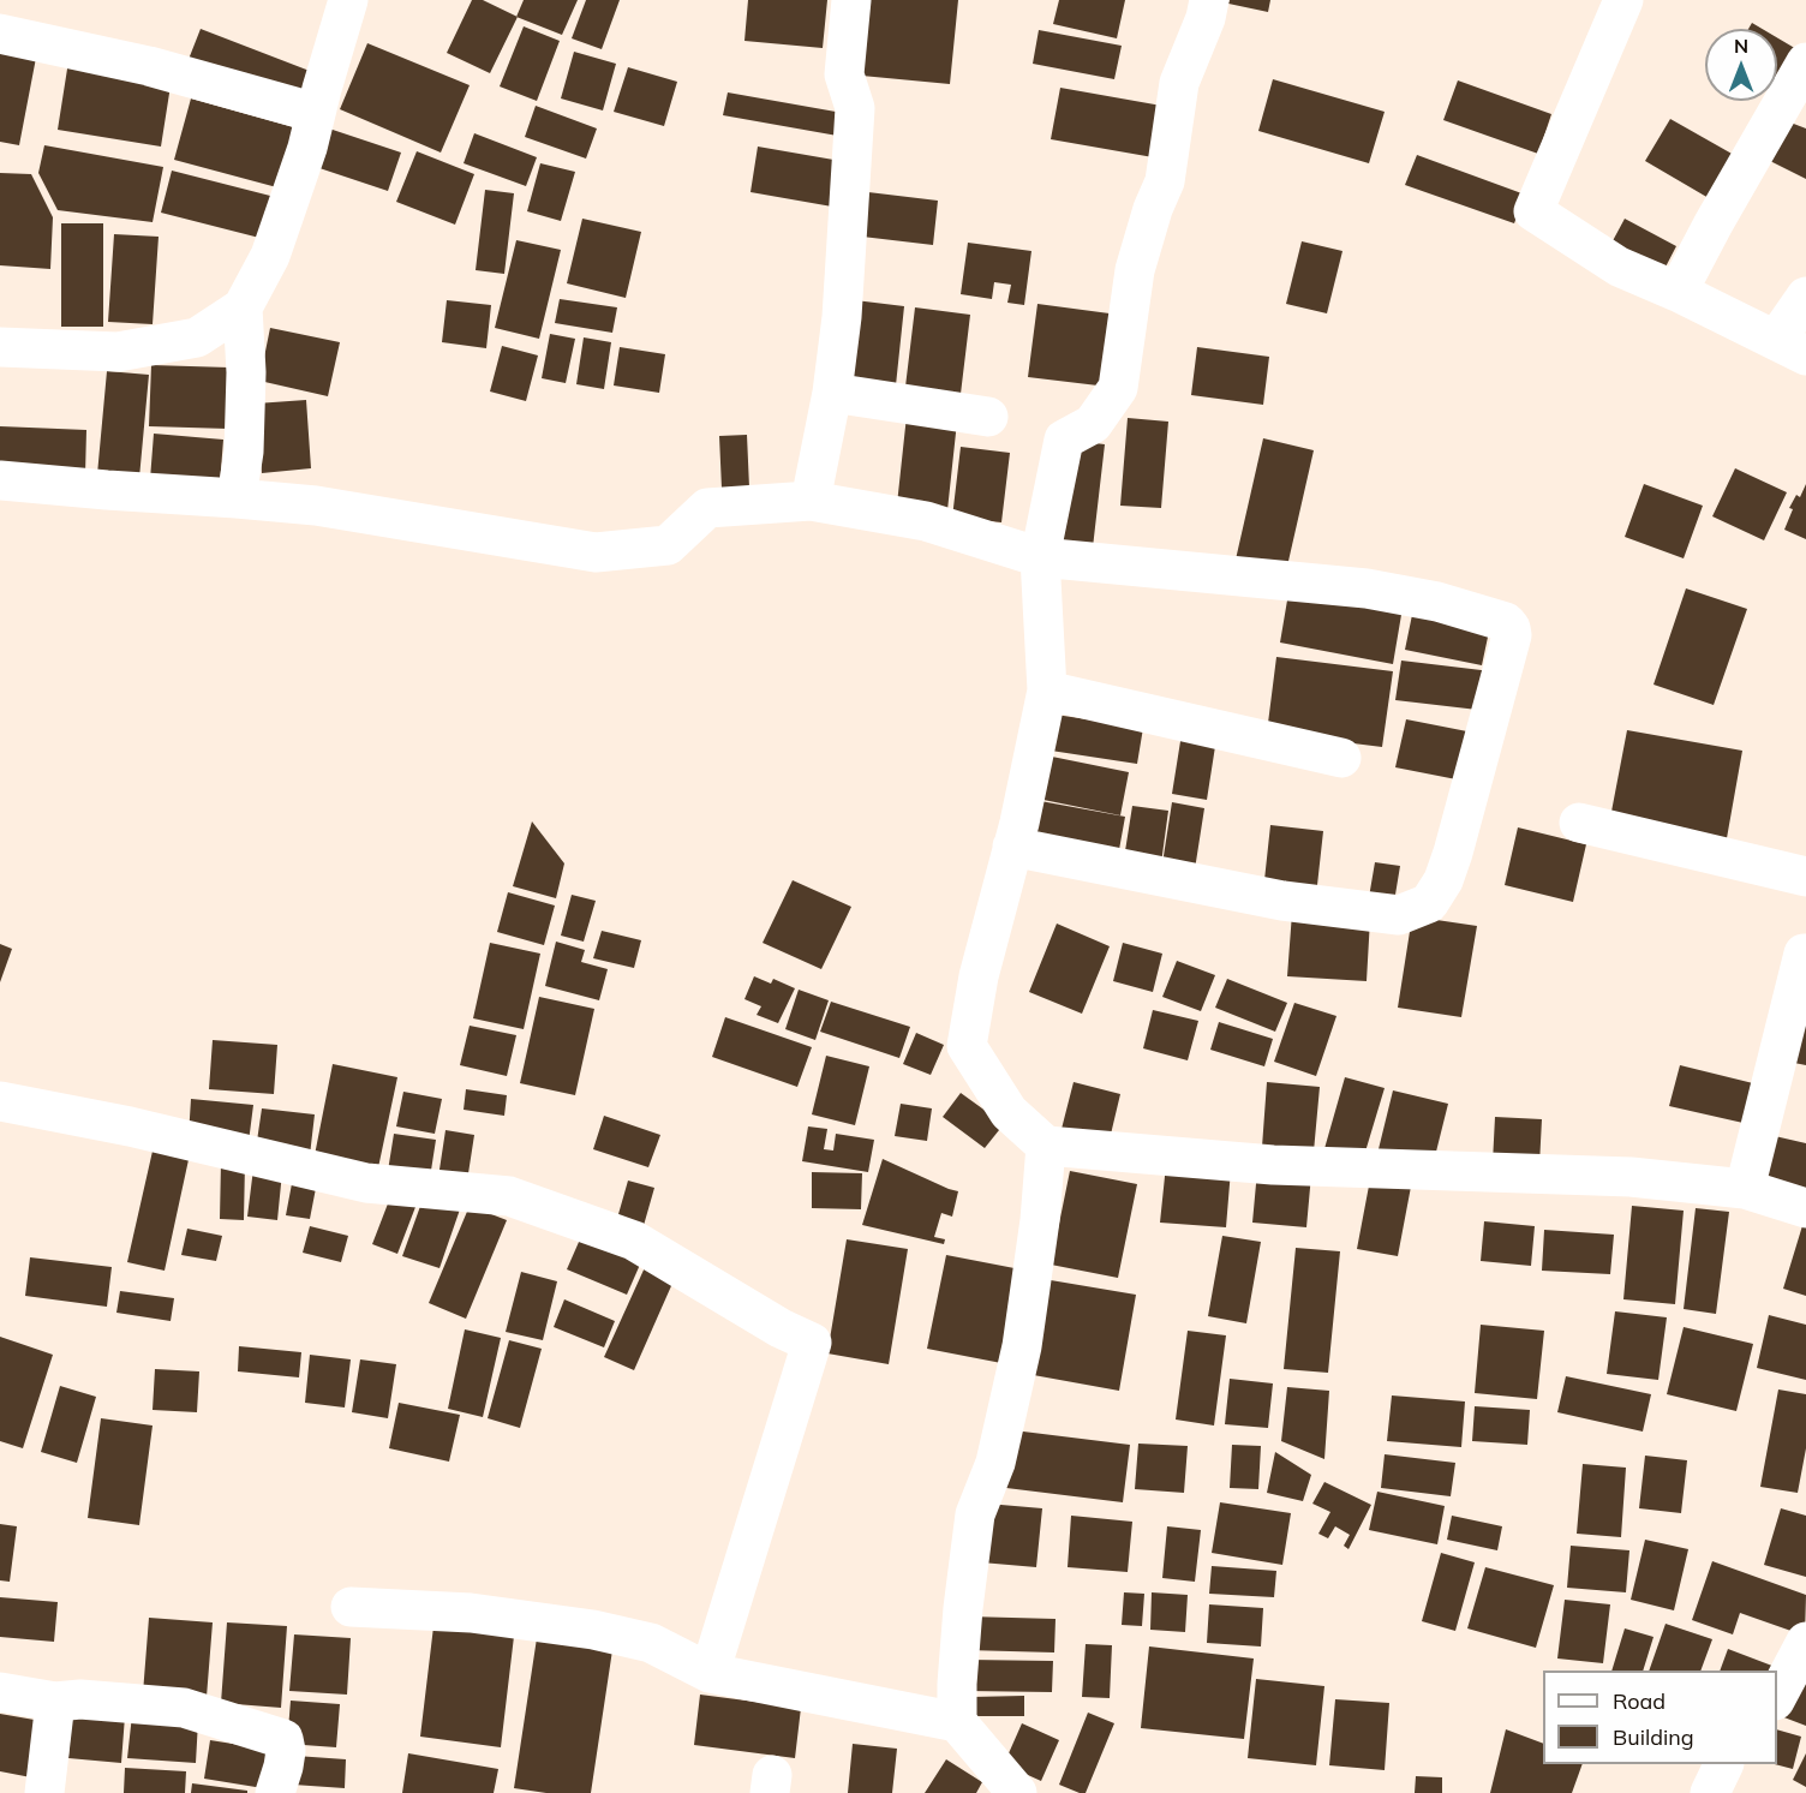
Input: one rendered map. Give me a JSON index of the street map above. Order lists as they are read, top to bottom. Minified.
{"legend":["Road","Building"],"north":"top"}
